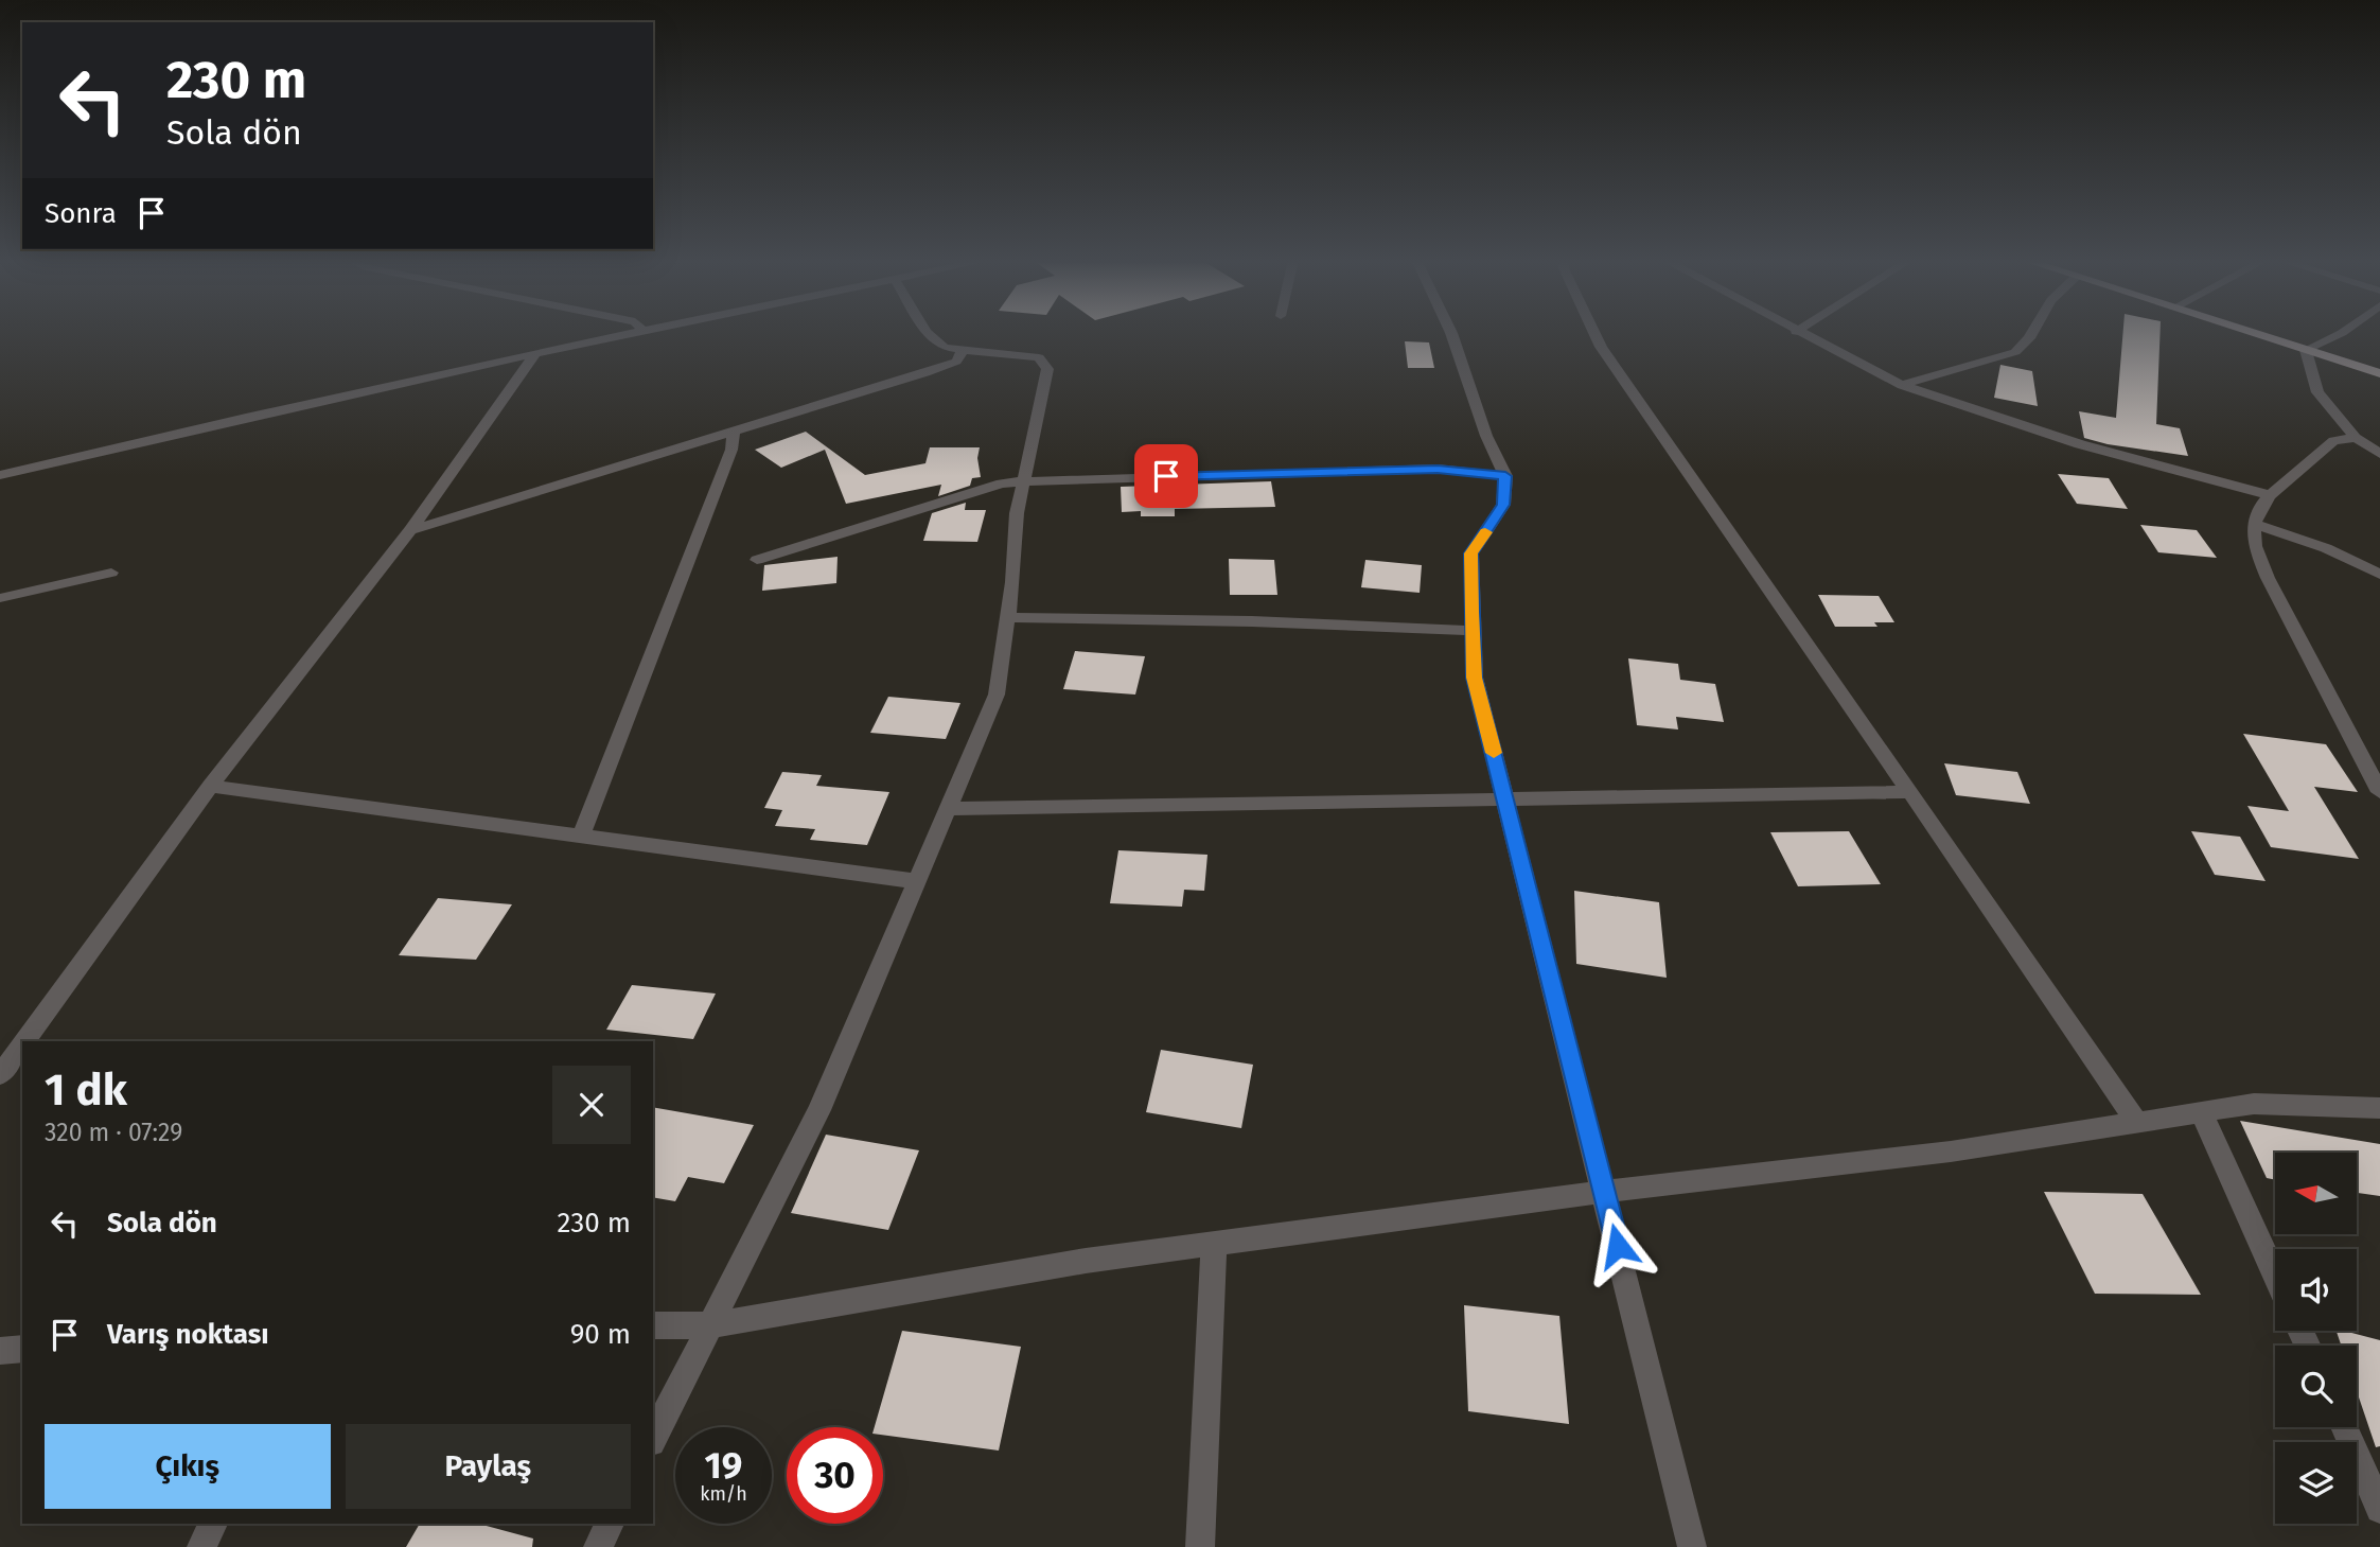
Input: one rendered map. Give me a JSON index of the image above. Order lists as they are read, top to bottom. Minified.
{"north":"left","page":{"turn":["230 m","Sola dön"],"then":"Sonra","heading":["1 dk","320 m · 07:29"],"list":[{"name":"Sola dön","value":"230 m"},{"name":"Varış noktası","value":"90 m"}],"buttons":["Çıkış","Paylaş"],"speed":"19 km/h","limit":"30"}}
